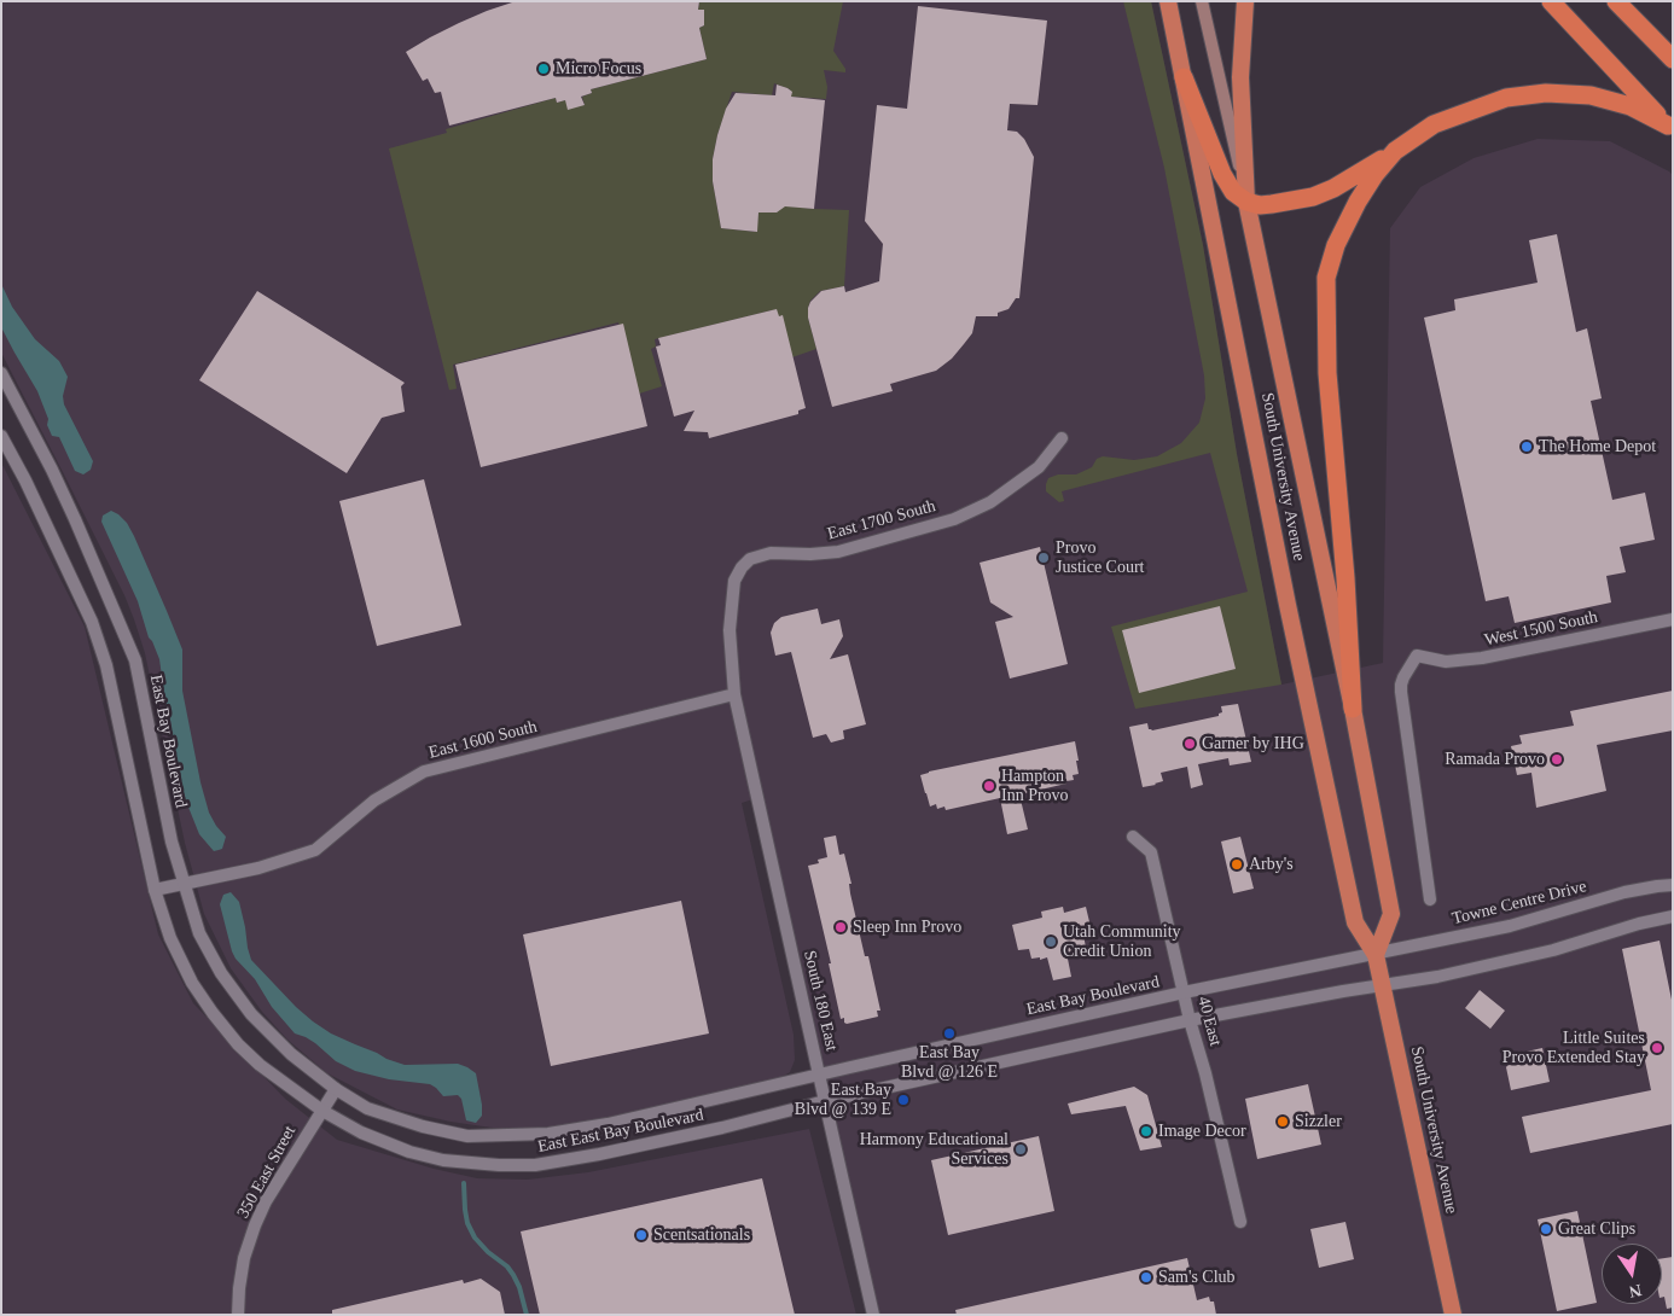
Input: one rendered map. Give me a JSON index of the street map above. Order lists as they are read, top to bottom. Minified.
{"streets":{"highway":["South University Avenue"],"street":["East 1700 South","West 1500 South","East 1600 South","East Bay Boulevard","Towne Centre Drive","South 180 East","40 East","East East Bay Boulevard","350 East Street"]},"crossings":[["South University Avenue","East Bay Boulevard"],["South University Avenue","Towne Centre Drive"],["East 1700 South","East 1600 South"],["East 1700 South","South 180 East"],["East 1600 South","East Bay Boulevard"],["East 1600 South","South 180 East"],["East Bay Boulevard","Towne Centre Drive"],["East Bay Boulevard","South 180 East"],["East Bay Boulevard","40 East"],["East Bay Boulevard","East East Bay Boulevard"],["East Bay Boulevard","350 East Street"],["South 180 East","East East Bay Boulevard"],["East East Bay Boulevard","350 East Street"]],"places":["Micro Focus","The Home Depot","Provo Justice Court","Garner by IHG","Ramada Provo","Hampton Inn Provo","Arby's","Sleep Inn Provo","Utah Community Credit Union","East Bay Blvd @ 126 E","Little Suites Provo Extended Stay","East Bay Blvd @ 139 E","Sizzler","Image Decor","Harmony Educational Services","Great Clips","Scentsationals","Sam's Club"],"north":"bottom"}
